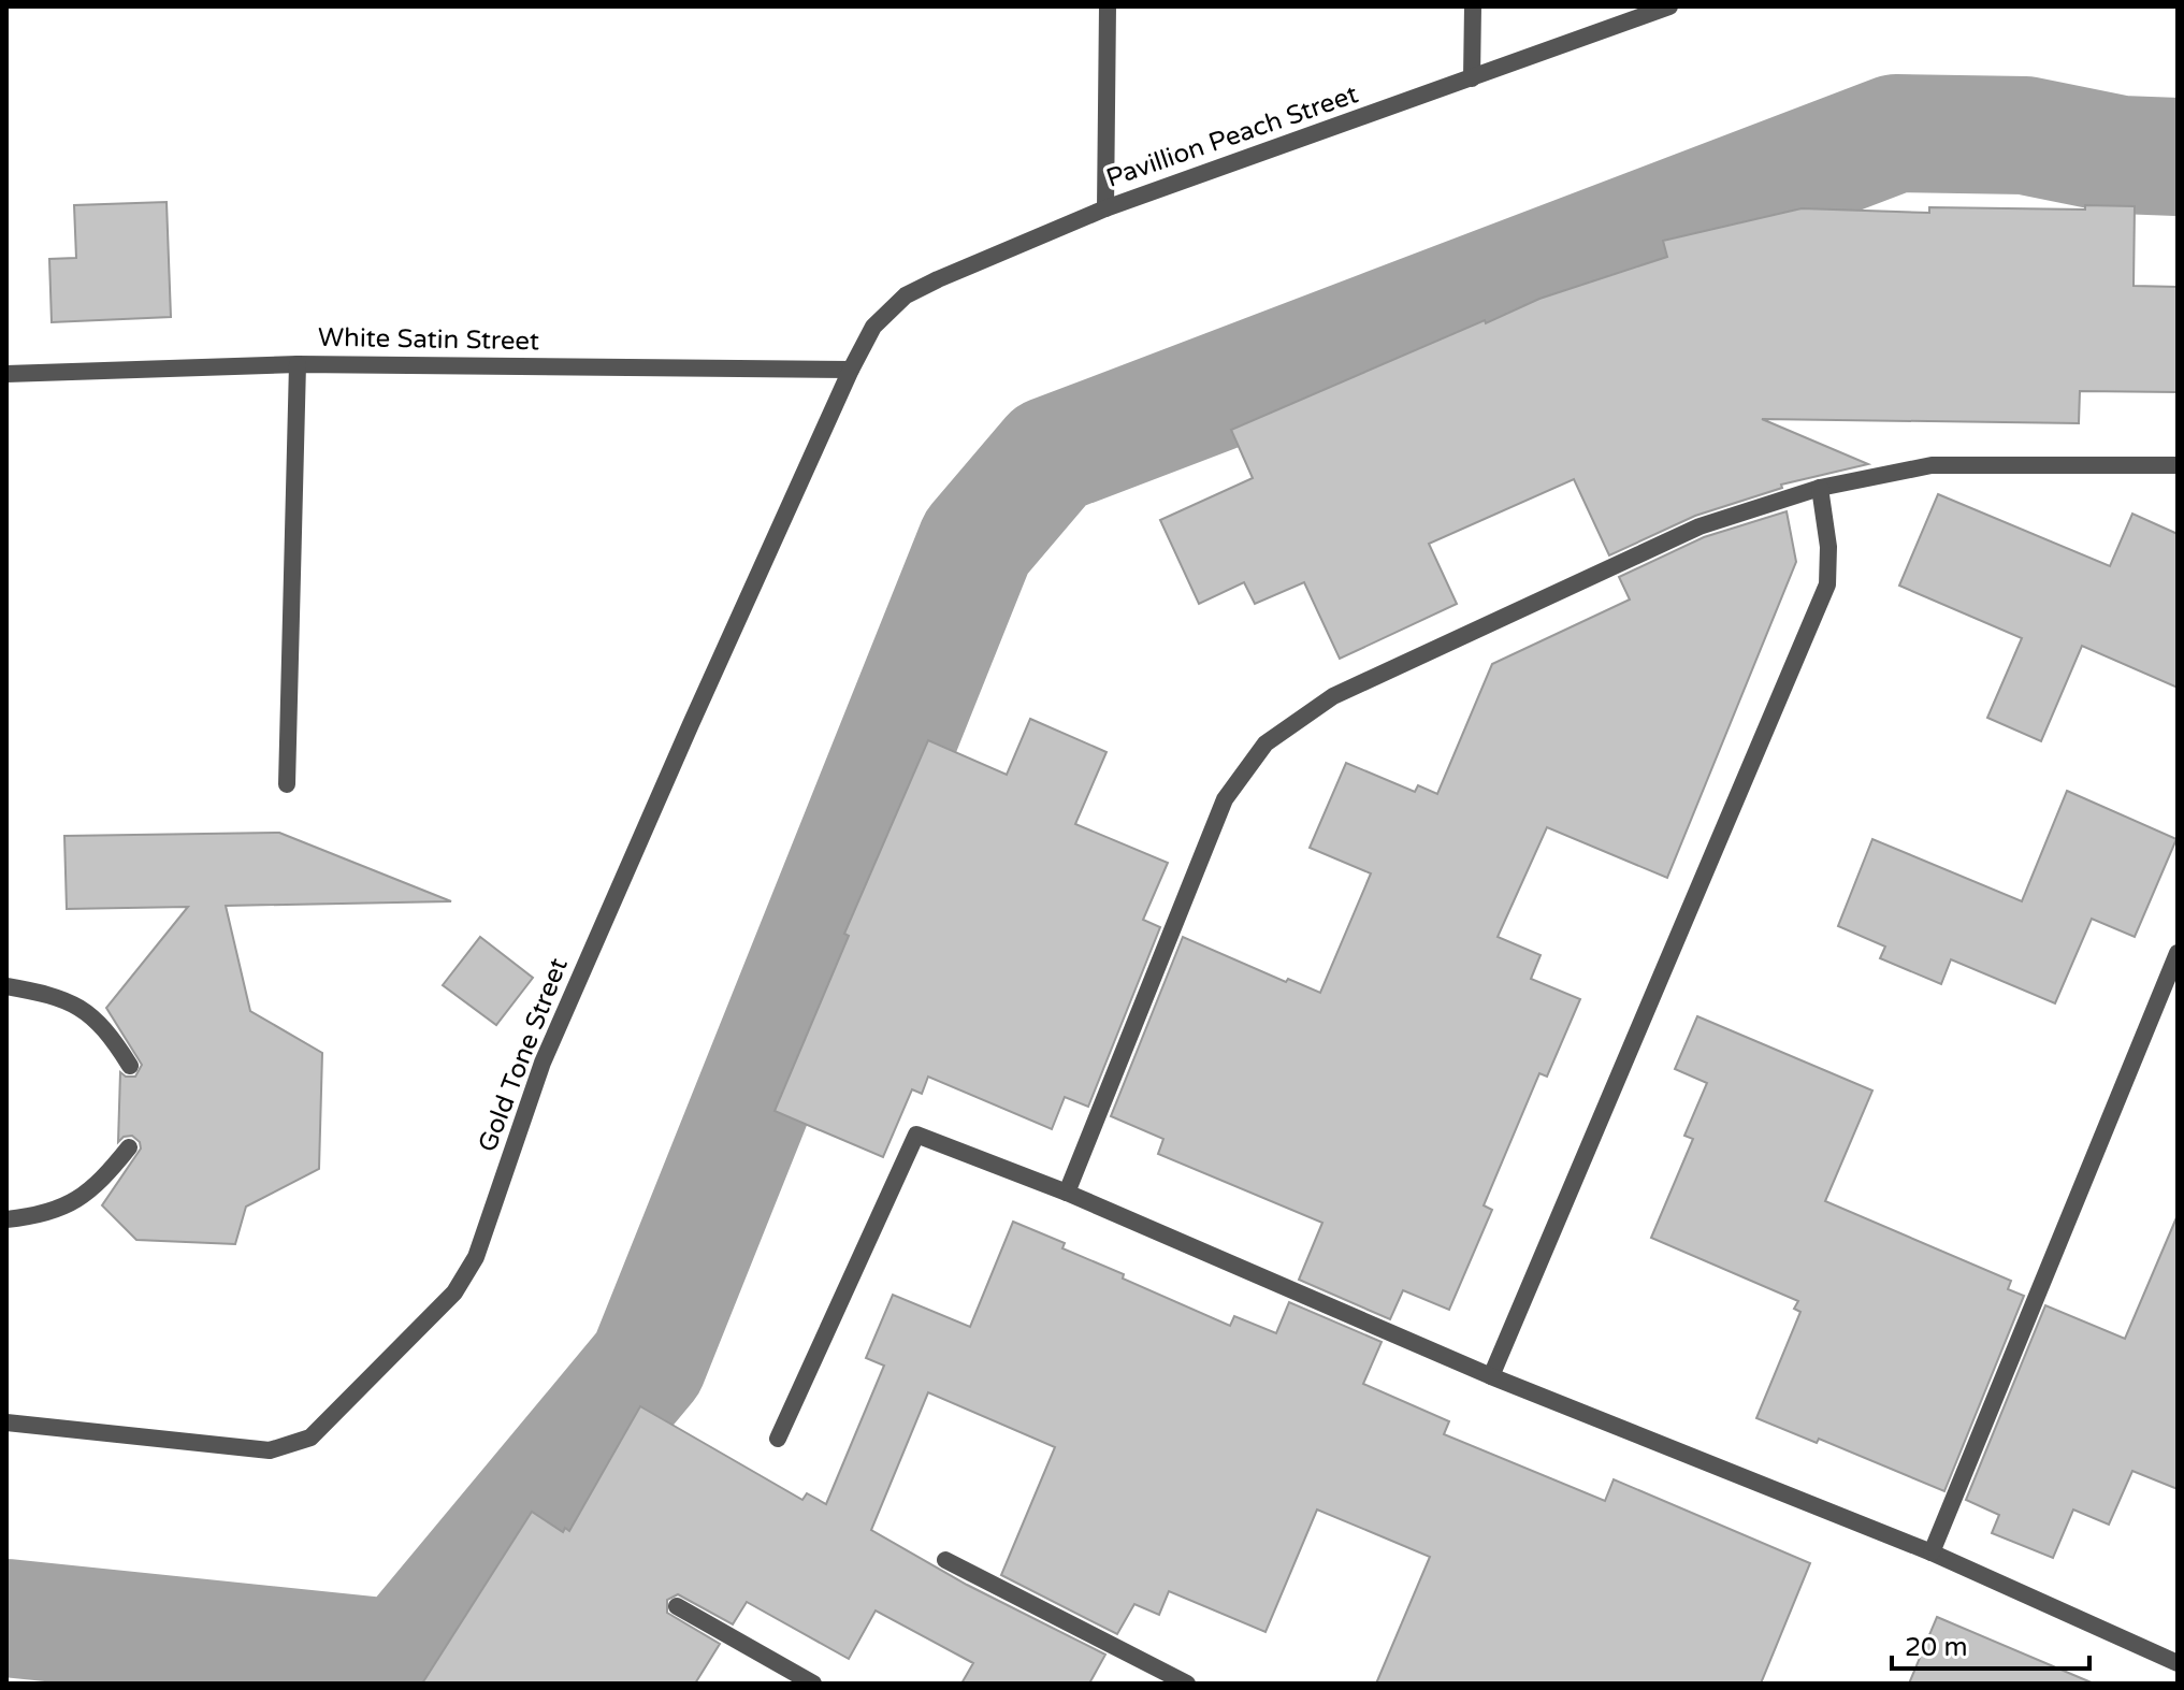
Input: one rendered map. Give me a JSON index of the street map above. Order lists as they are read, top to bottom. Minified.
{"streets":{"street":["Pavillion Peach Street","White Satin Street","Gold Tone Street"]},"crossings":[["Pavillion Peach Street","White Satin Street"],["Pavillion Peach Street","Gold Tone Street"],["White Satin Street","Gold Tone Street"]],"scale_bar":"20 m"}
